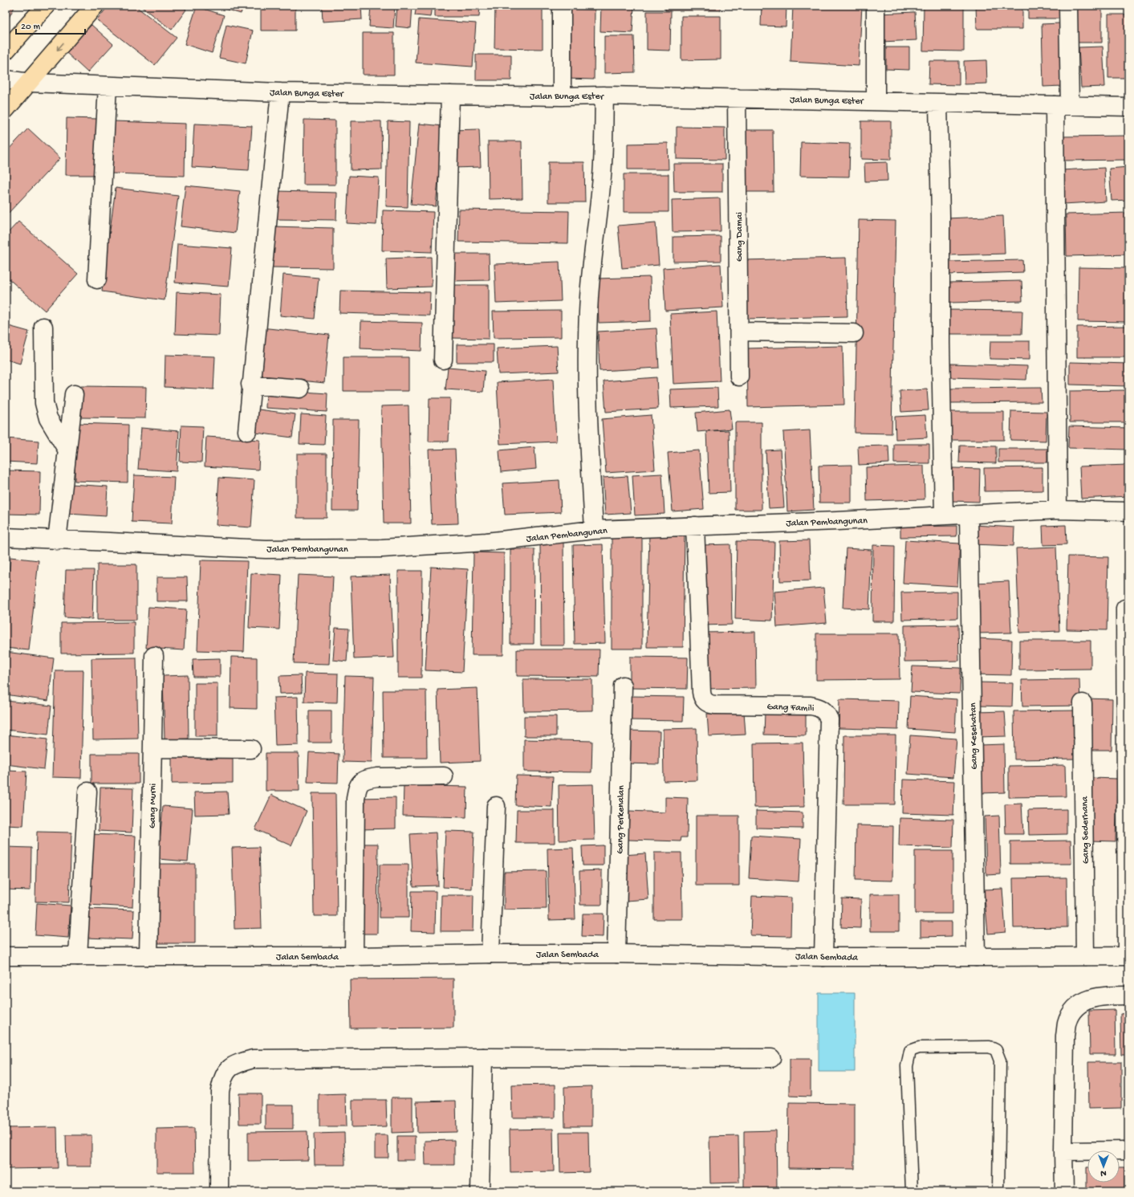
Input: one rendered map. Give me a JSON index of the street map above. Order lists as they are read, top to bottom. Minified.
{"streets":{"street":["Jalan Bunga Ester","Gang Damai","Jalan Pembangunan","Gang Famili","Gang Kesehatan","Gang Murni","Gang Perkenalan","Gang Sederhana","Jalan Sembada"]},"crossings":[["Jalan Bunga Ester","Gang Damai"],["Jalan Pembangunan","Gang Famili"],["Jalan Pembangunan","Gang Kesehatan"],["Gang Famili","Jalan Sembada"],["Gang Kesehatan","Jalan Sembada"],["Gang Murni","Jalan Sembada"],["Gang Perkenalan","Jalan Sembada"],["Gang Sederhana","Jalan Sembada"]],"scale_bar":"20 m","north":"bottom"}
